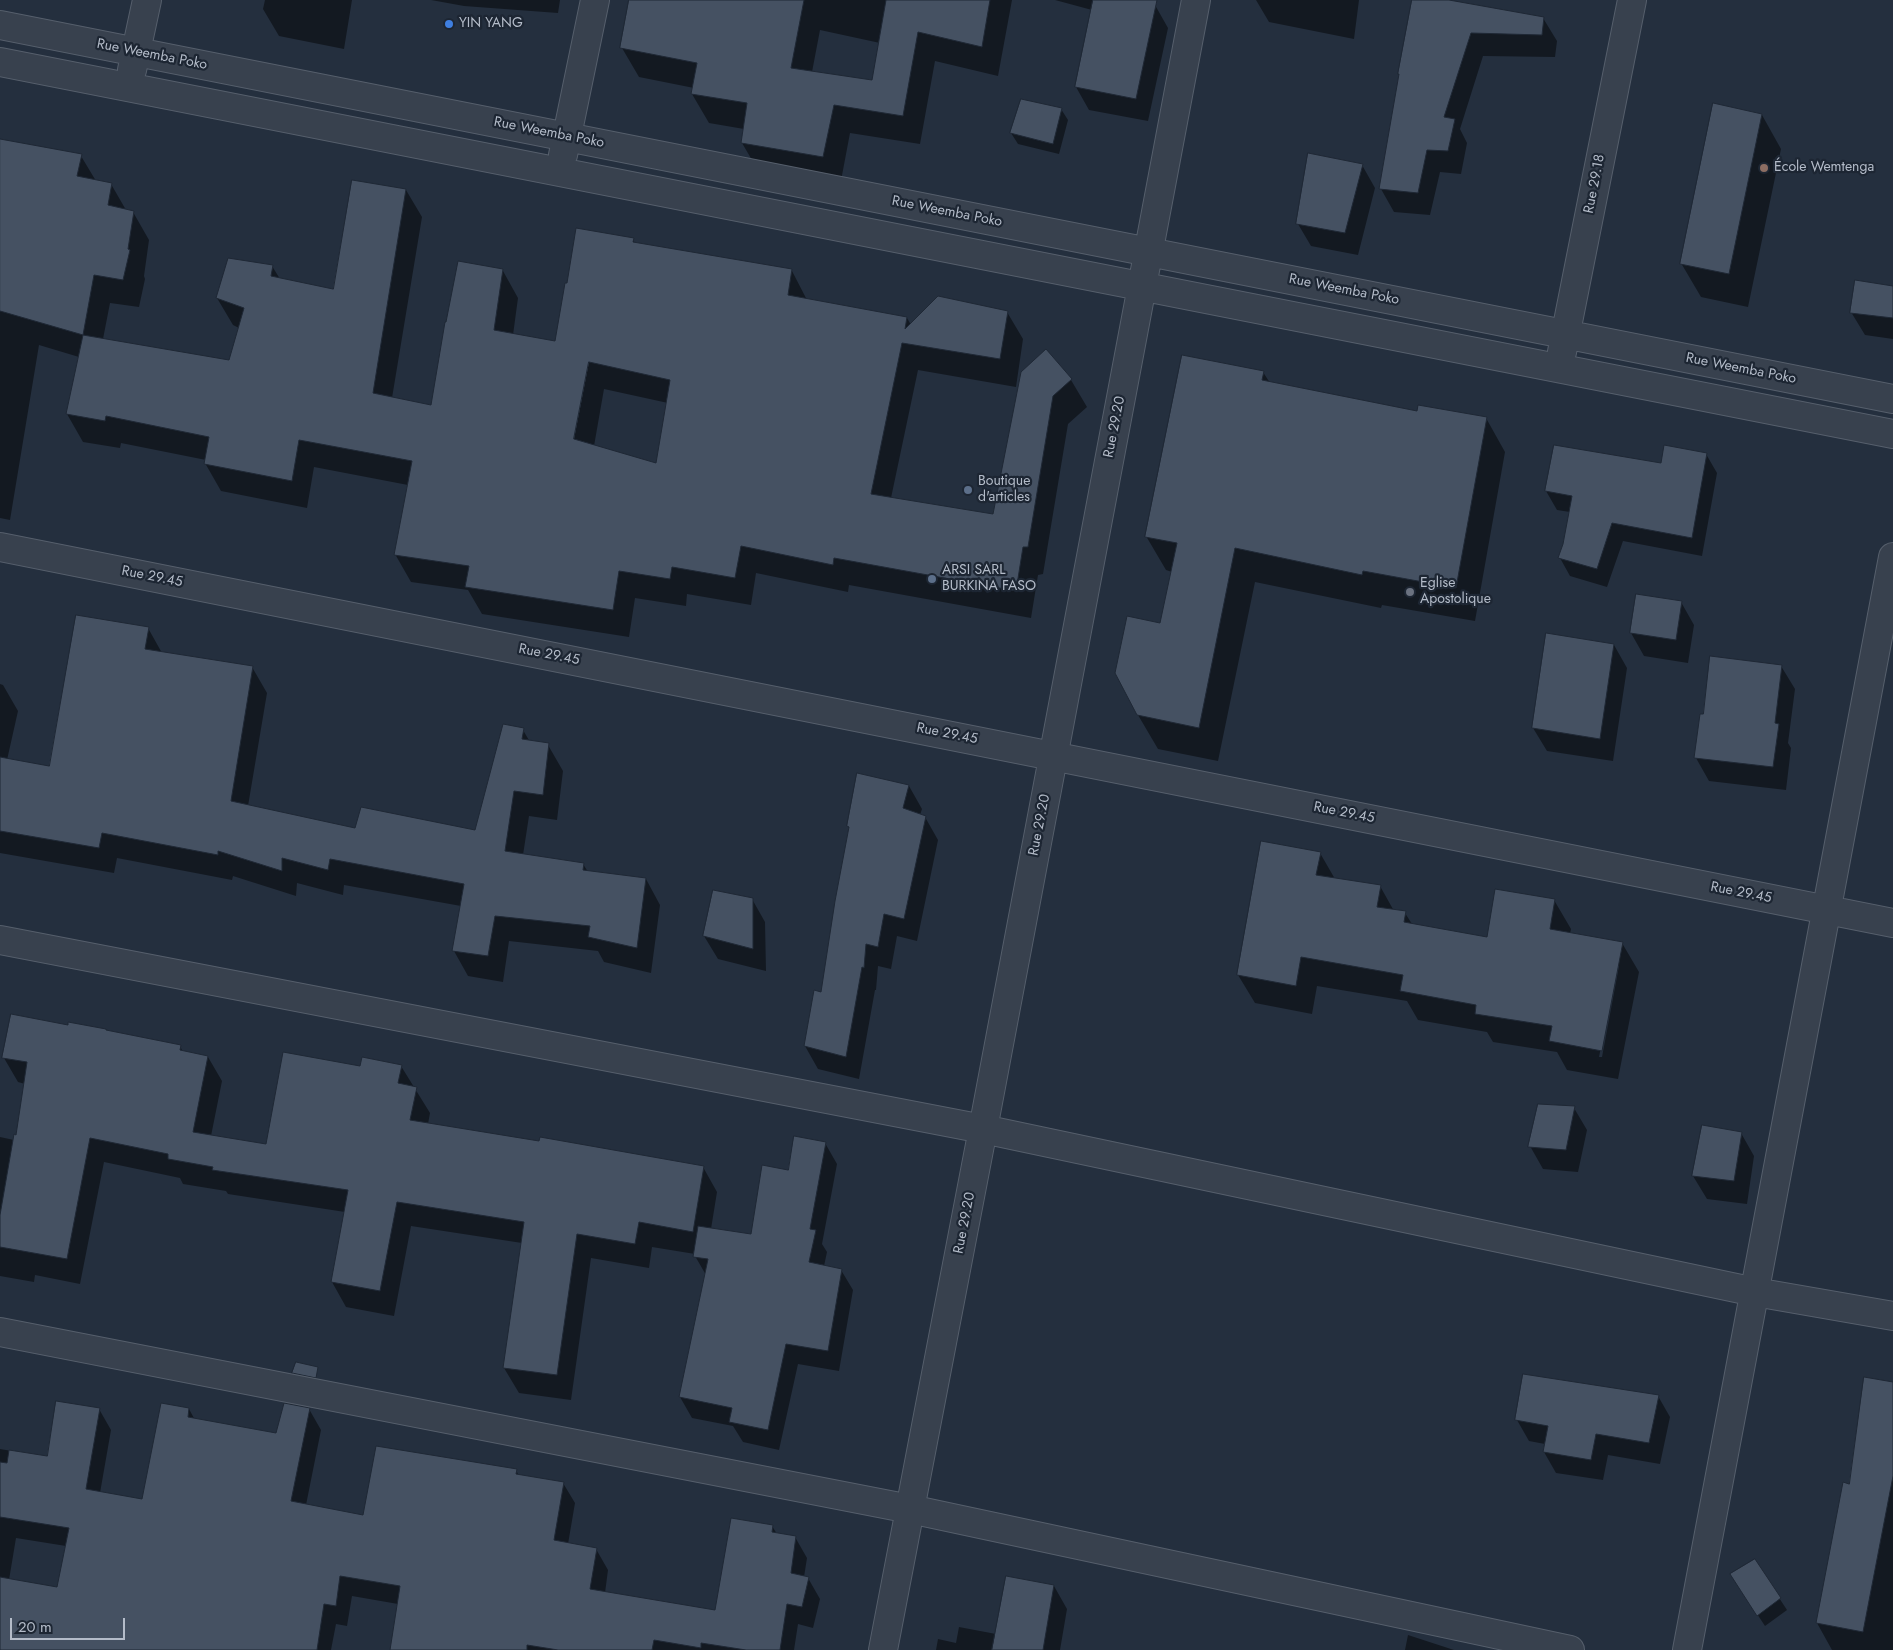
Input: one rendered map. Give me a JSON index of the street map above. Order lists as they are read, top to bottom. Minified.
{"streets":{"street":["Rue Weemba Poko","Rue 29.18","Rue 29.20","Rue 29.45"]},"crossings":[["Rue Weemba Poko","Rue 29.18"],["Rue Weemba Poko","Rue 29.20"],["Rue 29.20","Rue 29.45"]],"places":["YIN YANG","École Wemtenga","Boutique d'articles","ARSI SARL BURKINA FASO","Eglise Apostolique"],"scale_bar":"20 m"}
